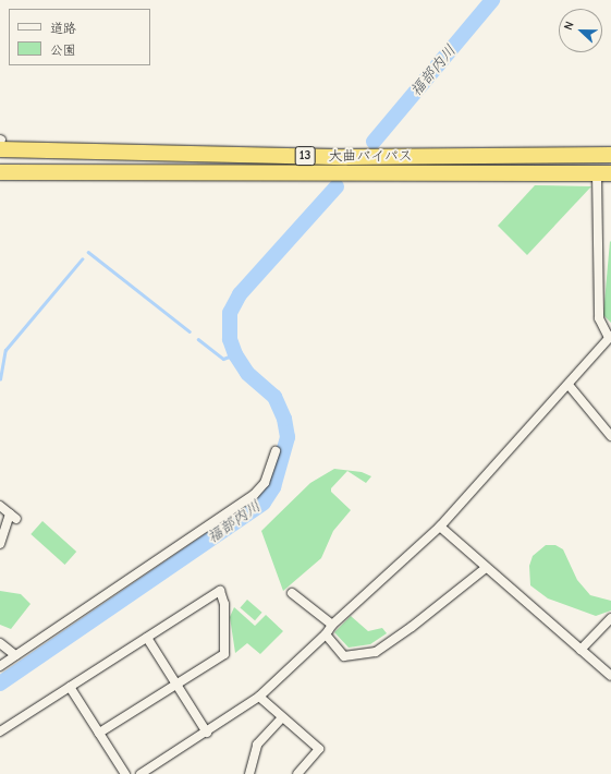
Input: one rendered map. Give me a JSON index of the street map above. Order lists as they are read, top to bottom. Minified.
{"streets":{"highway":["13","大曲バイパス"]},"water":["福部内川"],"legend":["道路","公園"],"north":"left"}
